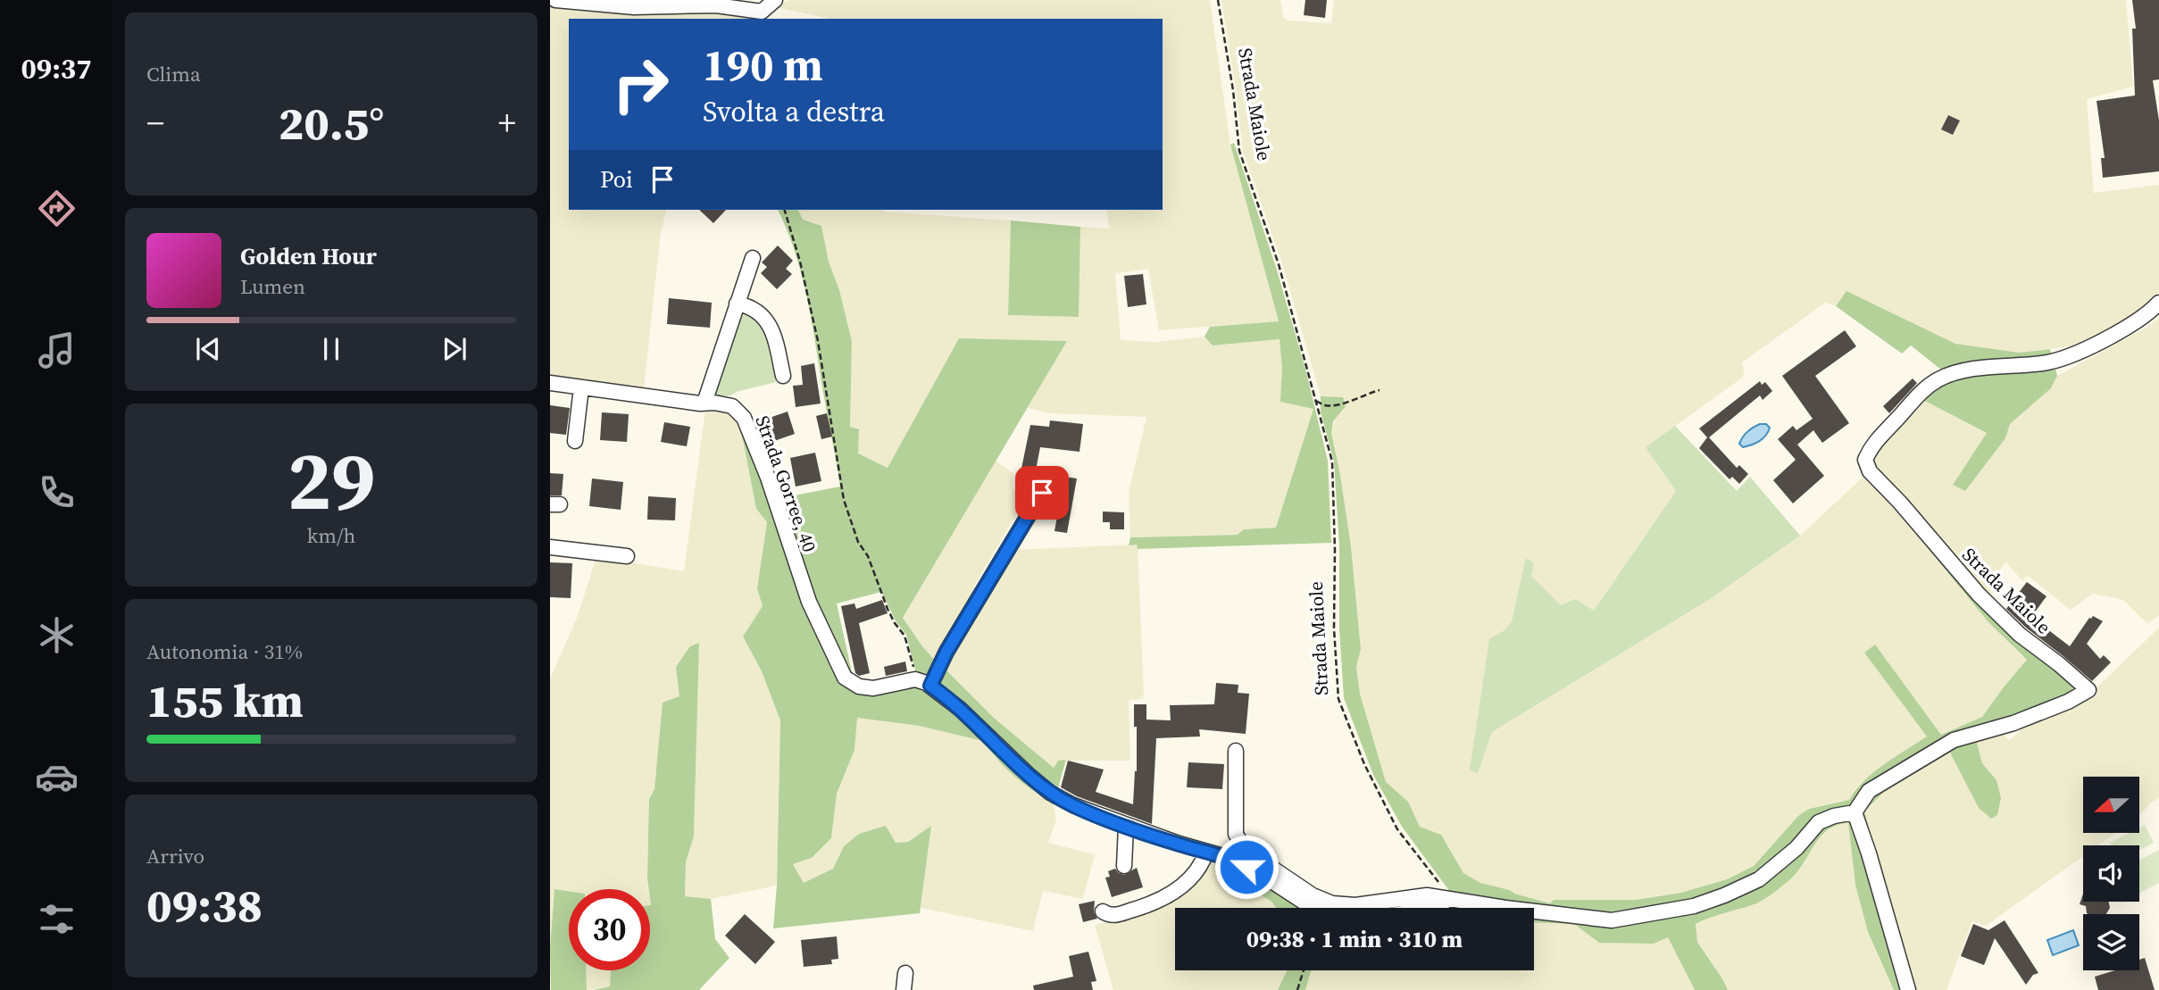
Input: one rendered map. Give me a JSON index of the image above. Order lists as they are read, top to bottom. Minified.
{"streets":{"street":["Strada Maiole","Strada Gorree, 40"]},"north":"left","page":{"tabs":"09:37","tile":["Clima",["29","km/h"],["Autonomia · 31%","155 km"],["Arrivo","09:38"]],"turn":["190 m","Svolta a destra"],"heat":["−","20.5°","+"],"then":"Poi","song":["Golden Hour","Lumen"],"limit":"30","trip":"09:38 · 1 min · 310 m"}}
